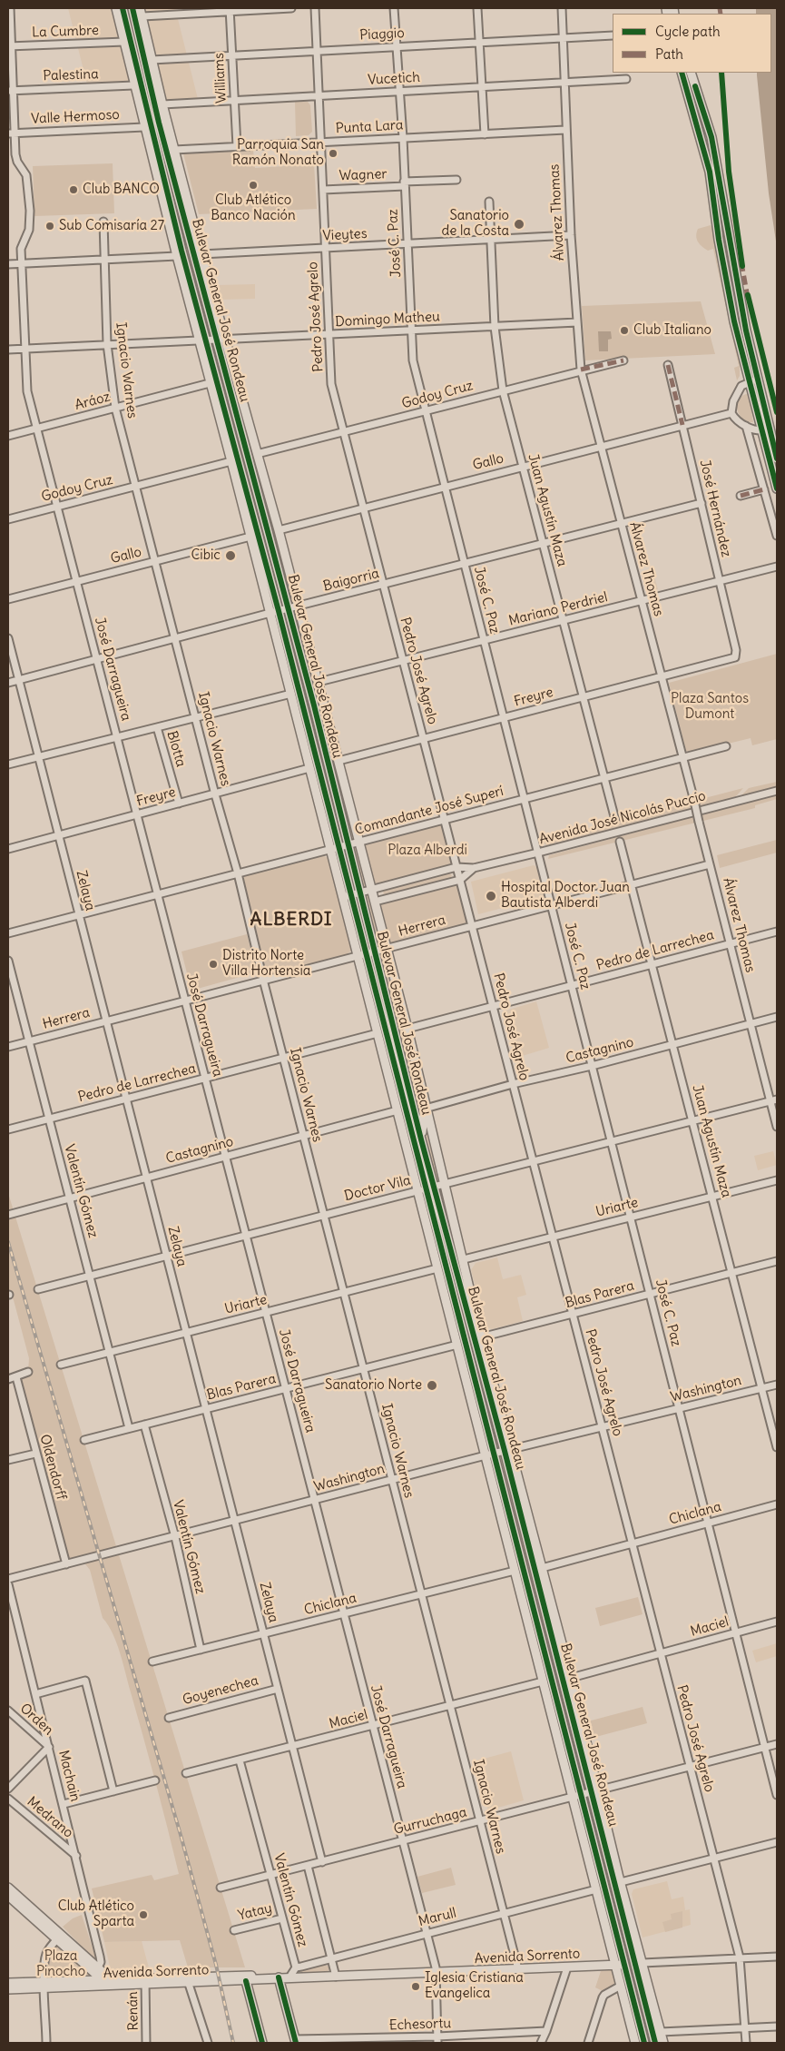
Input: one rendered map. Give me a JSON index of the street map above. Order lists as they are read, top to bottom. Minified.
{"streets":{"main road":["Bulevar General José Rondeau","Avenida Sorrento"],"street":["La Cumbre","Piaggio","Palestina","Williams","Vucetich","Valle Hermoso","Punta Lara","Wagner","Álvarez Thomas","Vieytes","José C. Paz","Pedro José Agrelo","Domingo Matheu","Ignacio Warnes","Godoy Cruz","Aráoz","Gallo","José Hernández","Juan Agustín Maza","Baigorria","Mariano Perdriel","José Darragueira","Freyre","Blotta","Comandante José Superí","Avenida José Nicolás Puccio","Zelaya","Herrera","Pedro de Larrechea","Castagnino","Doctor Vila","Valentín Gómez","Uriarte","Blas Parera","Washington","Oldendorff","Chiclana","Maciel","Goyenechea","Orden","Machain","Medrano","Gurruchaga","Yatay","Marull","Renán","Echesortu"]},"crossings":[["La Cumbre","Bulevar General José Rondeau"],["La Cumbre","José Darragueira"],["Piaggio","Williams"],["Piaggio","Álvarez Thomas"],["Piaggio","José C. Paz"],["Piaggio","Bulevar General José Rondeau"],["Piaggio","Pedro José Agrelo"],["Palestina","Bulevar General José Rondeau"],["Palestina","José Darragueira"],["Williams","Vucetich"],["Williams","Punta Lara"],["Vucetich","Álvarez Thomas"],["Vucetich","José C. Paz"],["Vucetich","Bulevar General José Rondeau"],["Vucetich","Pedro José Agrelo"],["Valle Hermoso","Bulevar General José Rondeau"],["Valle Hermoso","José Darragueira"],["Punta Lara","Álvarez Thomas"],["Punta Lara","José C. Paz"],["Punta Lara","Bulevar General José Rondeau"],["Punta Lara","Pedro José Agrelo"],["Wagner","José C. Paz"],["Wagner","Pedro José Agrelo"],["Álvarez Thomas","Vieytes"],["Álvarez Thomas","Domingo Matheu"],["Álvarez Thomas","Godoy Cruz"],["Álvarez Thomas","Gallo"],["Álvarez Thomas","Baigorria"],["Álvarez Thomas","Mariano Perdriel"],["Álvarez Thomas","Freyre"],["Álvarez Thomas","Comandante José Superí"],["Álvarez Thomas","Herrera"],["Álvarez Thomas","Pedro de Larrechea"],["Álvarez Thomas","Castagnino"],["Álvarez Thomas","Doctor Vila"],["Vieytes","José C. Paz"],["Vieytes","Bulevar General José Rondeau"],["Vieytes","Pedro José Agrelo"],["Vieytes","Juan Agustín Maza"],["José C. Paz","Domingo Matheu"],["José C. Paz","Godoy Cruz"],["José C. Paz","Gallo"],["José C. Paz","Baigorria"],["José C. Paz","Mariano Perdriel"],["José C. Paz","Freyre"],["José C. Paz","Comandante José Superí"],["José C. Paz","Avenida José Nicolás Puccio"],["José C. Paz","Herrera"],["José C. Paz","Pedro de Larrechea"],["José C. Paz","Castagnino"],["José C. Paz","Doctor Vila"],["José C. Paz","Uriarte"],["José C. Paz","Blas Parera"],["José C. Paz","Washington"],["José C. Paz","Chiclana"],["José C. Paz","Maciel"],["José C. Paz","Gurruchaga"],["Bulevar General José Rondeau","Domingo Matheu"],["Bulevar General José Rondeau","Godoy Cruz"],["Bulevar General José Rondeau","Aráoz"],["Bulevar General José Rondeau","Gallo"],["Bulevar General José Rondeau","Baigorria"],["Bulevar General José Rondeau","Mariano Perdriel"],["Bulevar General José Rondeau","Freyre"],["Bulevar General José Rondeau","Comandante José Superí"],["Bulevar General José Rondeau","Avenida José Nicolás Puccio"],["Bulevar General José Rondeau","Herrera"],["Bulevar General José Rondeau","Pedro de Larrechea"],["Bulevar General José Rondeau","Castagnino"],["Bulevar General José Rondeau","Doctor Vila"],["Bulevar General José Rondeau","Uriarte"],["Bulevar General José Rondeau","Blas Parera"],["Bulevar General José Rondeau","Washington"],["Bulevar General José Rondeau","Chiclana"],["Bulevar General José Rondeau","Maciel"],["Bulevar General José Rondeau","Gurruchaga"],["Bulevar General José Rondeau","Marull"],["Bulevar General José Rondeau","Avenida Sorrento"],["Pedro José Agrelo","Domingo Matheu"],["Pedro José Agrelo","Godoy Cruz"],["Pedro José Agrelo","Gallo"],["Pedro José Agrelo","Baigorria"],["Pedro José Agrelo","Mariano Perdriel"],["Pedro José Agrelo","Freyre"],["Pedro José Agrelo","Comandante José Superí"],["Pedro José Agrelo","Avenida José Nicolás Puccio"],["Pedro José Agrelo","Herrera"],["Pedro José Agrelo","Pedro de Larrechea"],["Pedro José Agrelo","Castagnino"],["Pedro José Agrelo","Doctor Vila"],["Pedro José Agrelo","Uriarte"],["Pedro José Agrelo","Blas Parera"],["Pedro José Agrelo","Washington"],["Pedro José Agrelo","Chiclana"],["Pedro José Agrelo","Maciel"],["Pedro José Agrelo","Gurruchaga"],["Pedro José Agrelo","Avenida Sorrento"],["Domingo Matheu","Ignacio Warnes"],["Domingo Matheu","Juan Agustín Maza"],["Domingo Matheu","José Darragueira"],["Ignacio Warnes","Godoy Cruz"],["Ignacio Warnes","Aráoz"],["Ignacio Warnes","Gallo"],["Ignacio Warnes","Baigorria"],["Ignacio Warnes","Freyre"],["Ignacio Warnes","Comandante José Superí"],["Ignacio Warnes","Herrera"],["Ignacio Warnes","Pedro de Larrechea"],["Ignacio Warnes","Castagnino"],["Ignacio Warnes","Doctor Vila"],["Ignacio Warnes","Uriarte"],["Ignacio Warnes","Blas Parera"],["Ignacio Warnes","Washington"],["Ignacio Warnes","Chiclana"],["Ignacio Warnes","Maciel"],["Ignacio Warnes","Gurruchaga"],["Ignacio Warnes","Marull"],["Ignacio Warnes","Avenida Sorrento"],["Godoy Cruz","Juan Agustín Maza"],["Godoy Cruz","José Darragueira"],["Aráoz","José Darragueira"],["Gallo","José Hernández"],["Gallo","Juan Agustín Maza"],["Gallo","José Darragueira"],["José Hernández","Baigorria"],["José Hernández","Mariano Perdriel"],["José Hernández","Freyre"],["Juan Agustín Maza","Baigorria"],["Juan Agustín Maza","Mariano Perdriel"],["Juan Agustín Maza","Freyre"],["Juan Agustín Maza","Comandante José Superí"],["Juan Agustín Maza","Herrera"],["Juan Agustín Maza","Pedro de Larrechea"],["Juan Agustín Maza","Castagnino"],["Juan Agustín Maza","Doctor Vila"],["Juan Agustín Maza","Uriarte"],["Juan Agustín Maza","Blas Parera"],["Juan Agustín Maza","Washington"],["Baigorria","José Darragueira"],["Baigorria","Zelaya"],["José Darragueira","Freyre"],["José Darragueira","Comandante José Superí"],["José Darragueira","Herrera"],["José Darragueira","Pedro de Larrechea"],["José Darragueira","Castagnino"],["José Darragueira","Doctor Vila"],["José Darragueira","Uriarte"],["José Darragueira","Blas Parera"],["José Darragueira","Washington"],["José Darragueira","Chiclana"],["José Darragueira","Maciel"],["José Darragueira","Gurruchaga"],["José Darragueira","Marull"],["José Darragueira","Avenida Sorrento"],["José Darragueira","Echesortu"],["Freyre","Blotta"],["Freyre","Zelaya"],["Comandante José Superí","Zelaya"],["Zelaya","Herrera"],["Zelaya","Pedro de Larrechea"],["Zelaya","Castagnino"],["Zelaya","Doctor Vila"],["Zelaya","Uriarte"],["Zelaya","Blas Parera"],["Zelaya","Washington"],["Zelaya","Chiclana"],["Zelaya","Maciel"],["Zelaya","Goyenechea"],["Zelaya","Gurruchaga"],["Herrera","Valentín Gómez"],["Pedro de Larrechea","Valentín Gómez"],["Castagnino","Valentín Gómez"],["Doctor Vila","Valentín Gómez"],["Valentín Gómez","Uriarte"],["Valentín Gómez","Blas Parera"],["Valentín Gómez","Washington"],["Valentín Gómez","Chiclana"],["Valentín Gómez","Maciel"],["Valentín Gómez","Gurruchaga"],["Valentín Gómez","Yatay"],["Valentín Gómez","Marull"],["Washington","Oldendorff"],["Orden","Machain"],["Machain","Medrano"],["Avenida Sorrento","Renán"]],"districts":["ALBERDI"],"parks":["Plaza Santos Dumont","Plaza Alberdi","Plaza Pinocho"],"places":["Parroquia San Ramón Nonato","Club Atlético Banco Nación","Club BANCO","Sanatorio de la Costa","Sub Comisaría 27","Club Italiano","Cibic","Hospital Doctor Juan Bautista Alberdi","Distrito Norte Villa Hortensia","Sanatorio Norte","Club Atlético Sparta","Iglesia Cristiana Evangelica"],"legend":["Cycle path","Path"]}
